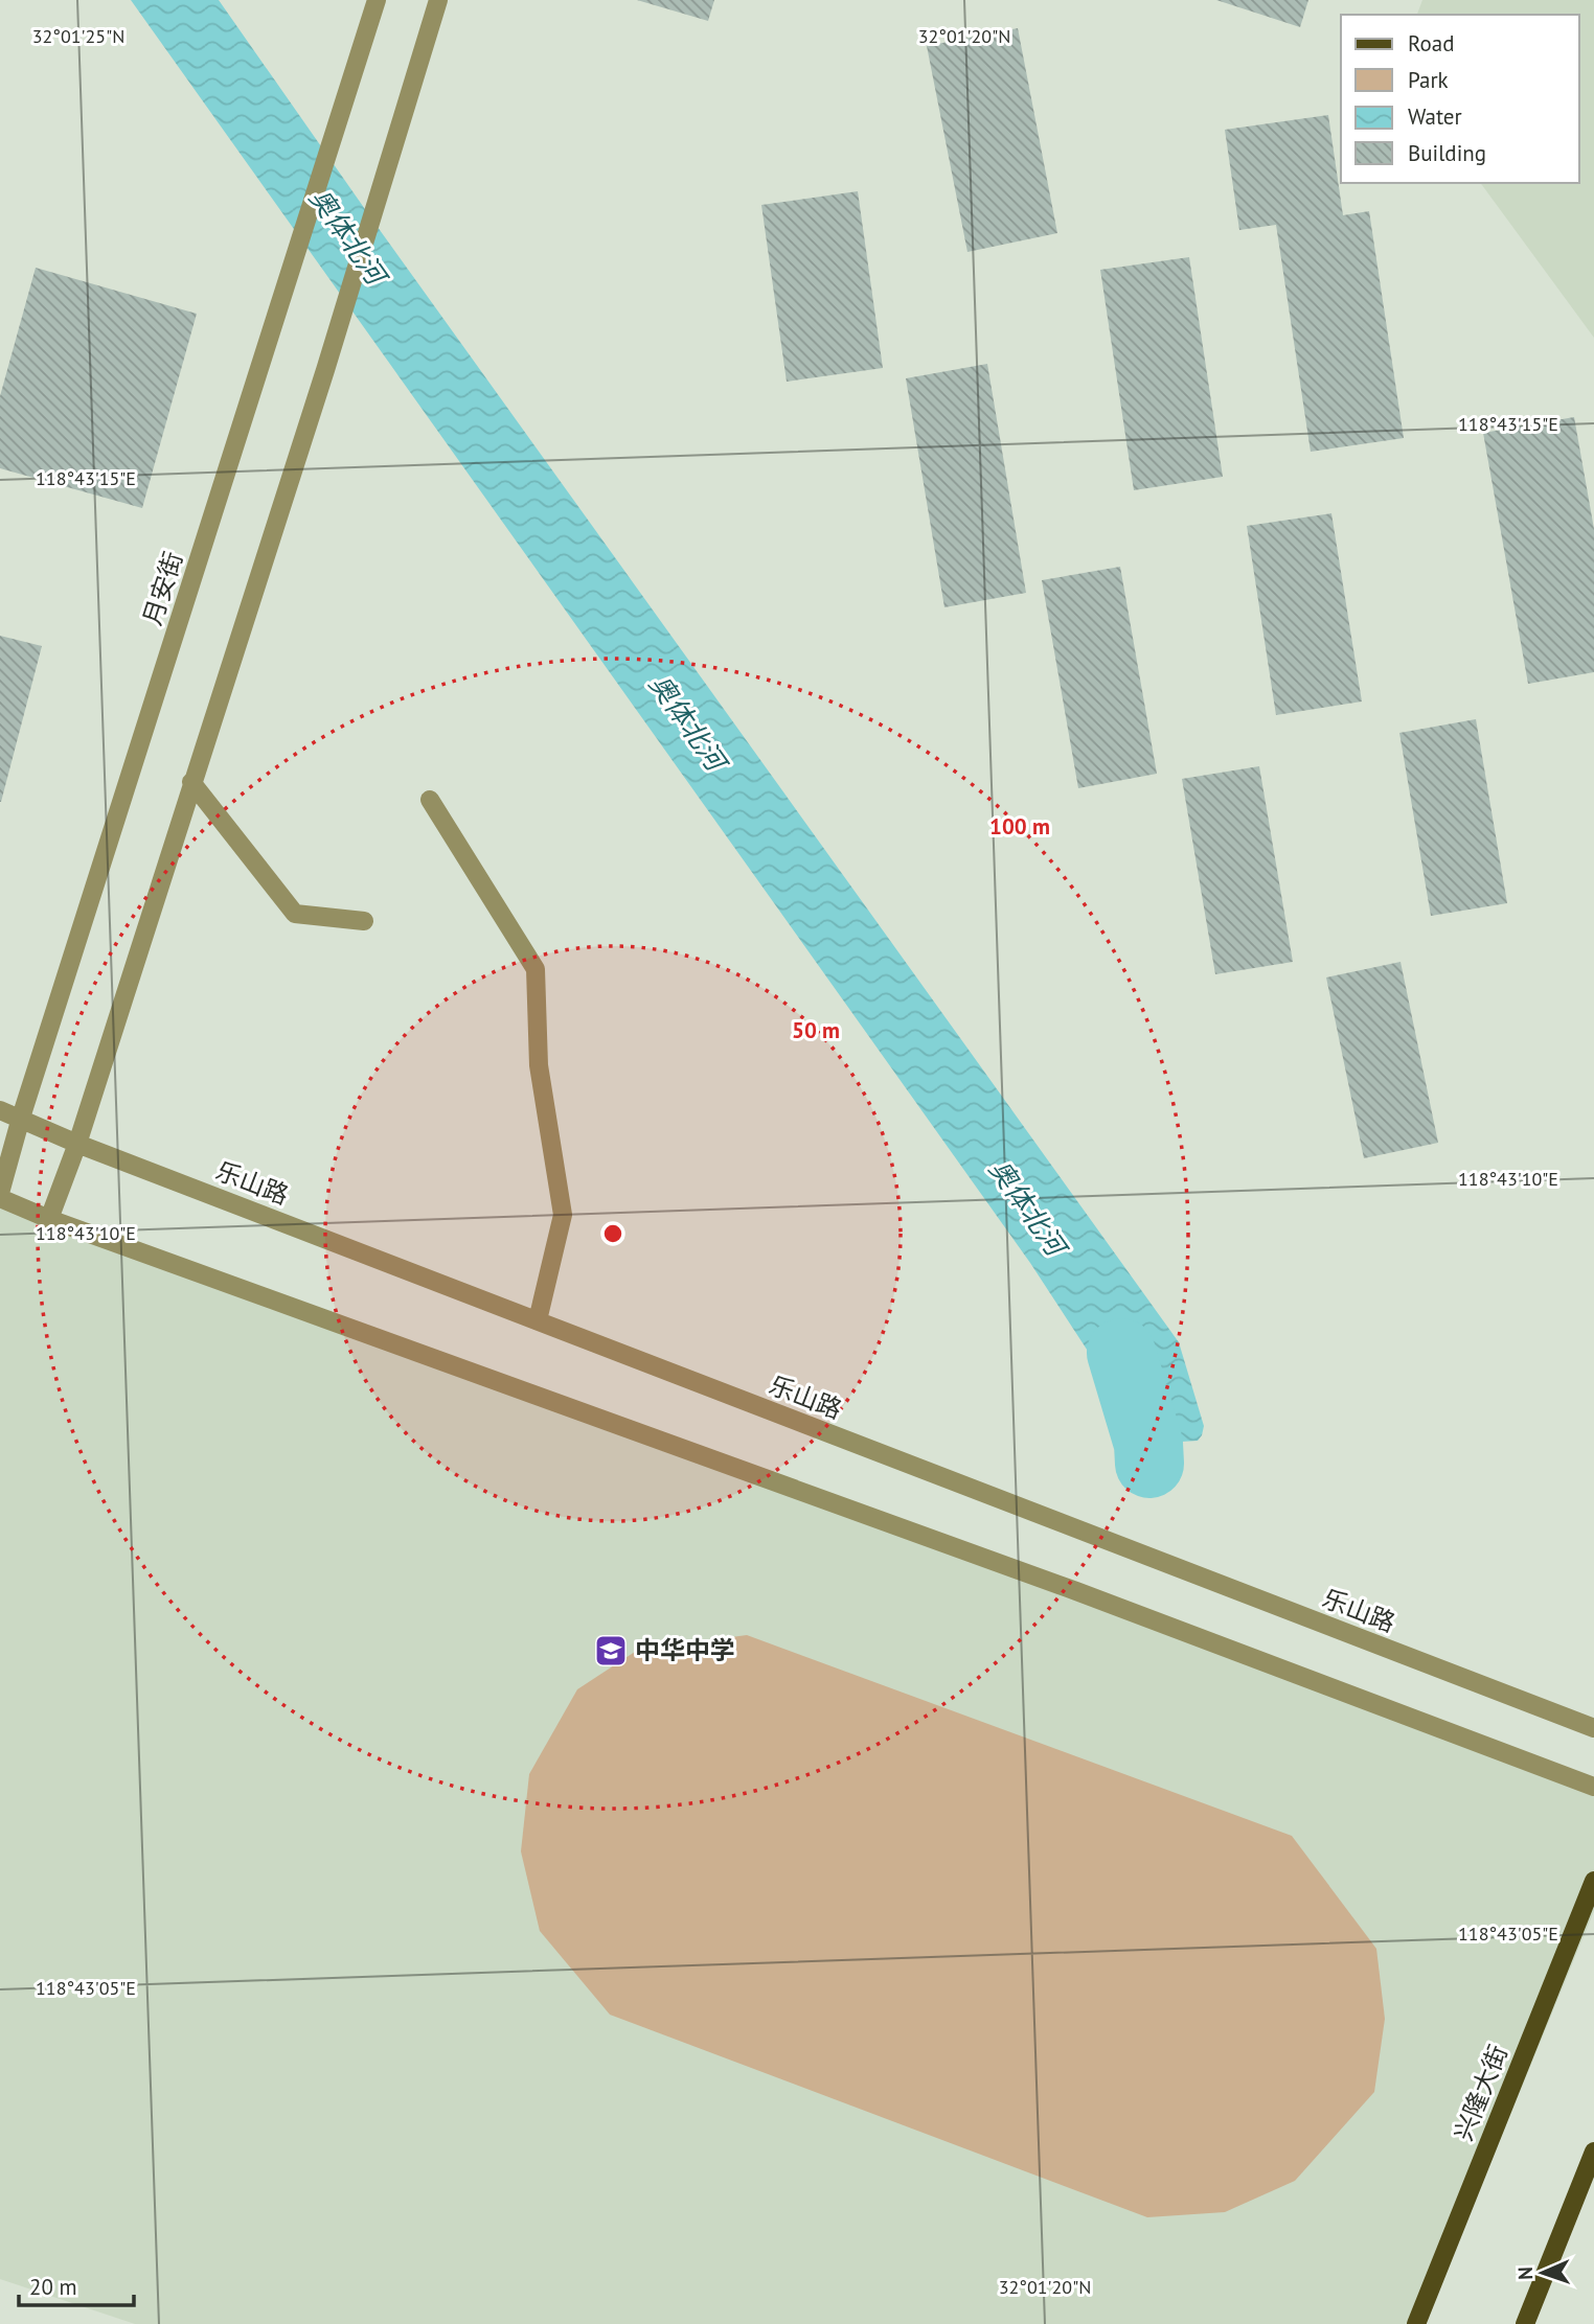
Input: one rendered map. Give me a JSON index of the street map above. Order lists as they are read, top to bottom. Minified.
{"streets":{"main road":["兴隆大街"],"street":["月安街","乐山路"]},"crossings":[["月安街","乐山路"]],"water":["奥体北河"],"places":{"school or university":["中华中学"]},"legend":["Road","Park","Water","Building"],"scale_bar":"20 m","north":"left","coordinates":["32°01'25\"N","32°01'20\"N","118°43'15\"E","118°43'10\"E","118°43'05\"E"],"rings":["100 m","50 m"]}
